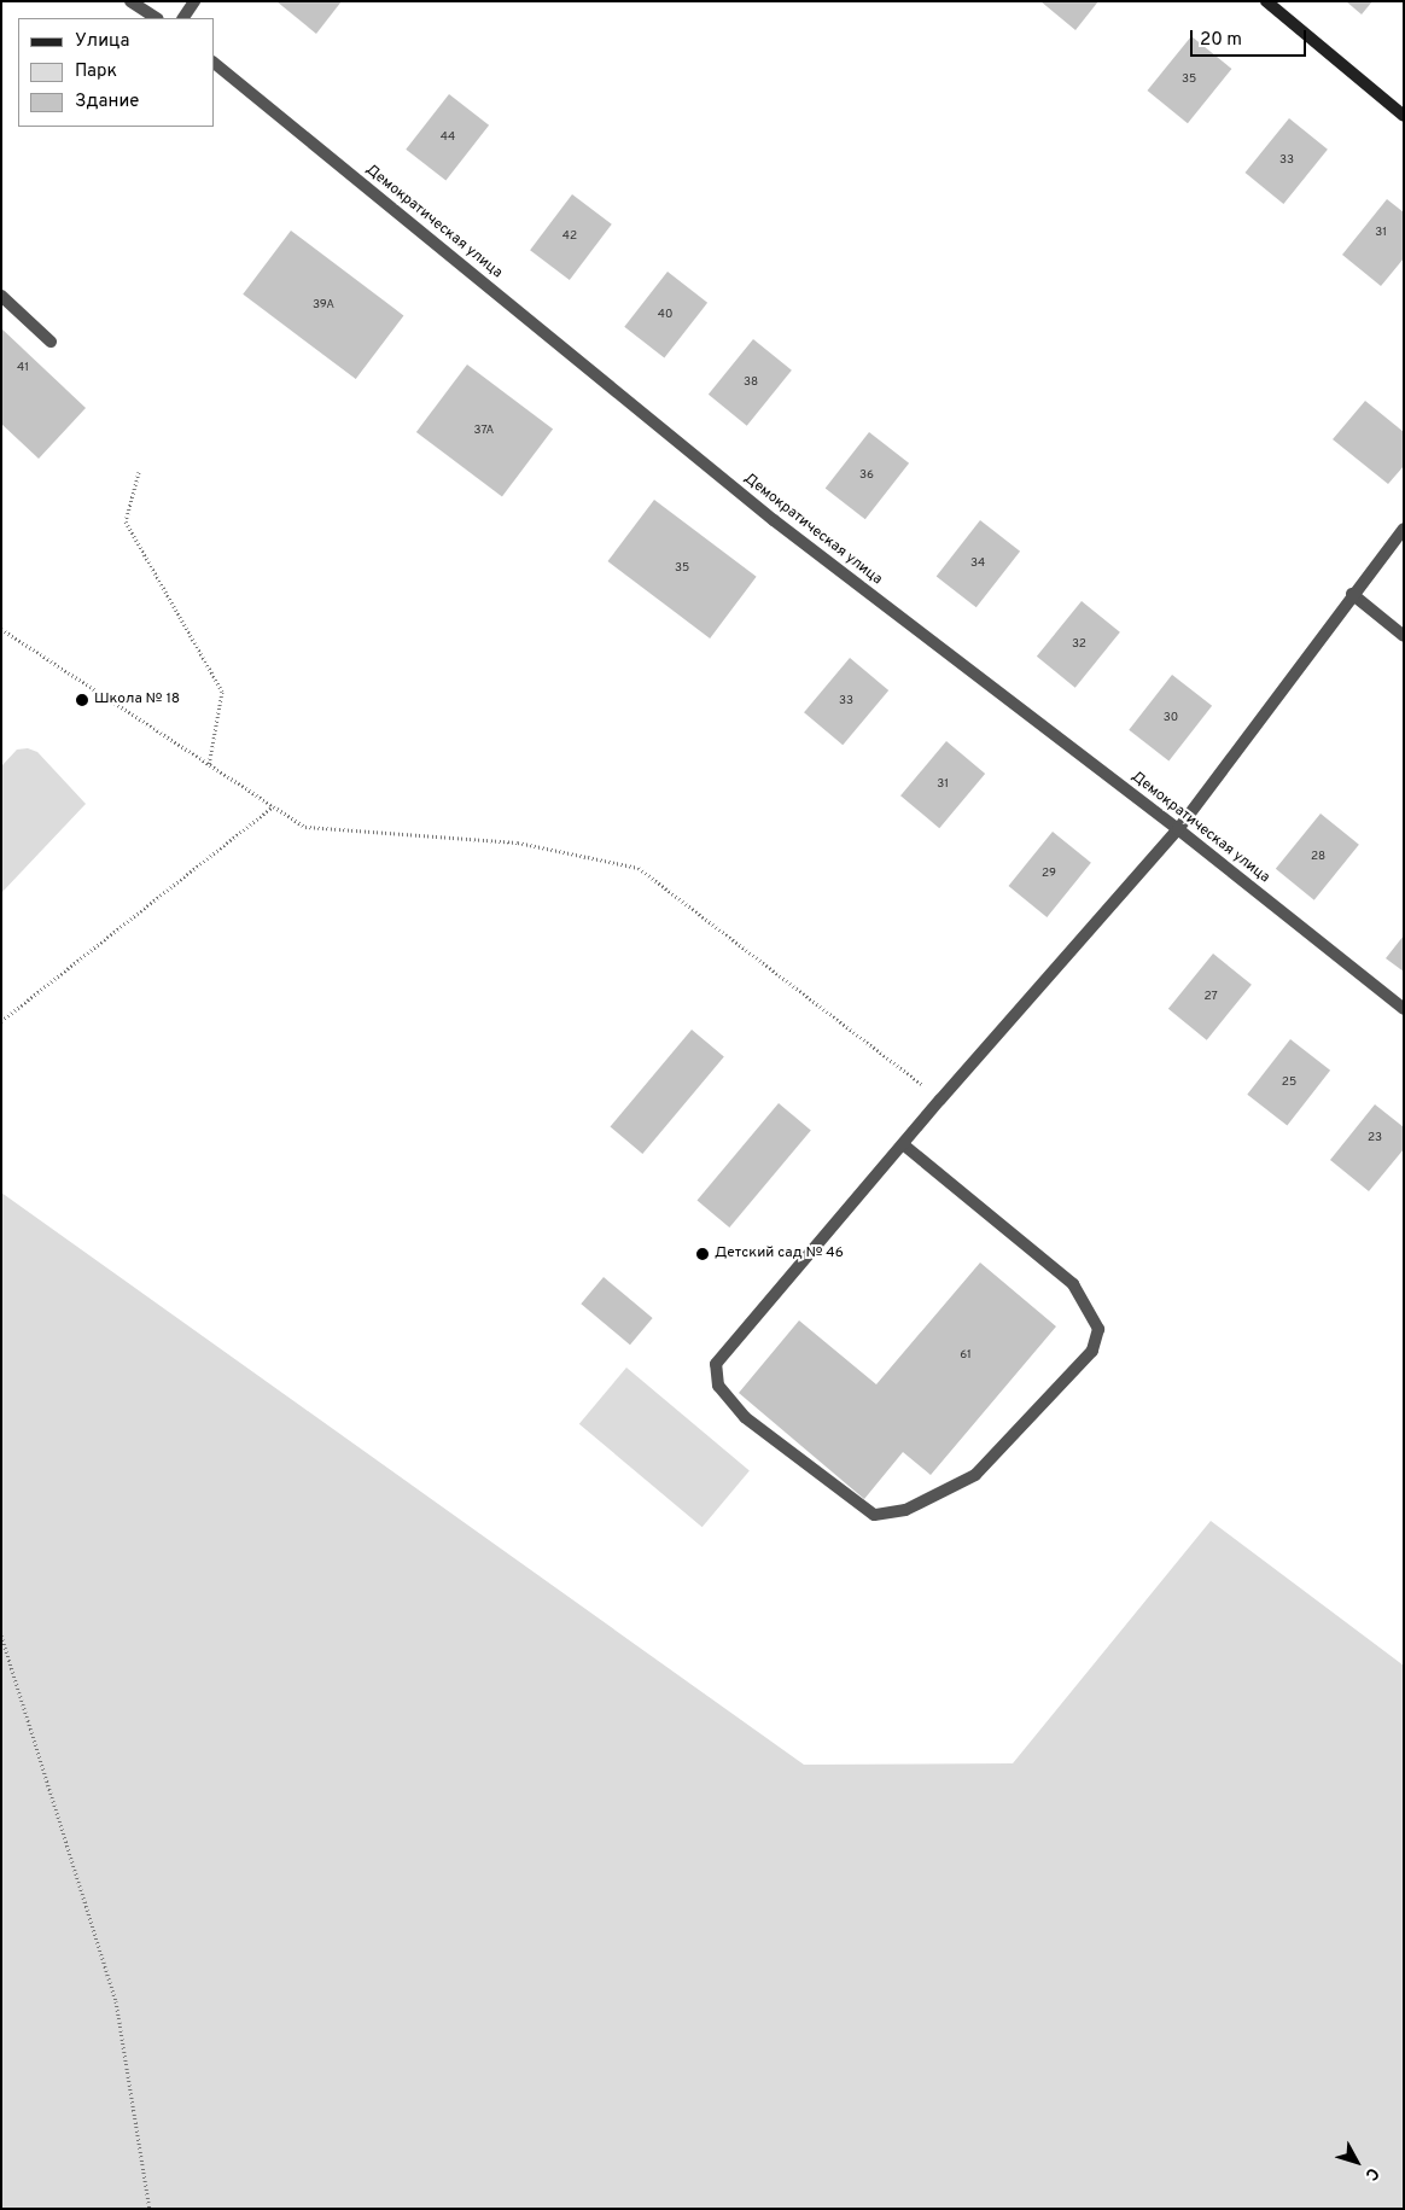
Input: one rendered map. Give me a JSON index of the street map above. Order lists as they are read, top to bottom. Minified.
{"streets":{"street":["Демократическая улица"]},"places":["Школа № 18","Детский сад № 46"],"house_numbers":["35","44","33","31","42","39А","40","41","38","37А","36","34","35","32","33","30","31","28","29","27","25","23","61"],"legend":["Улица","Парк","Здание"],"scale_bar":"20 m","north":"bottom right"}
